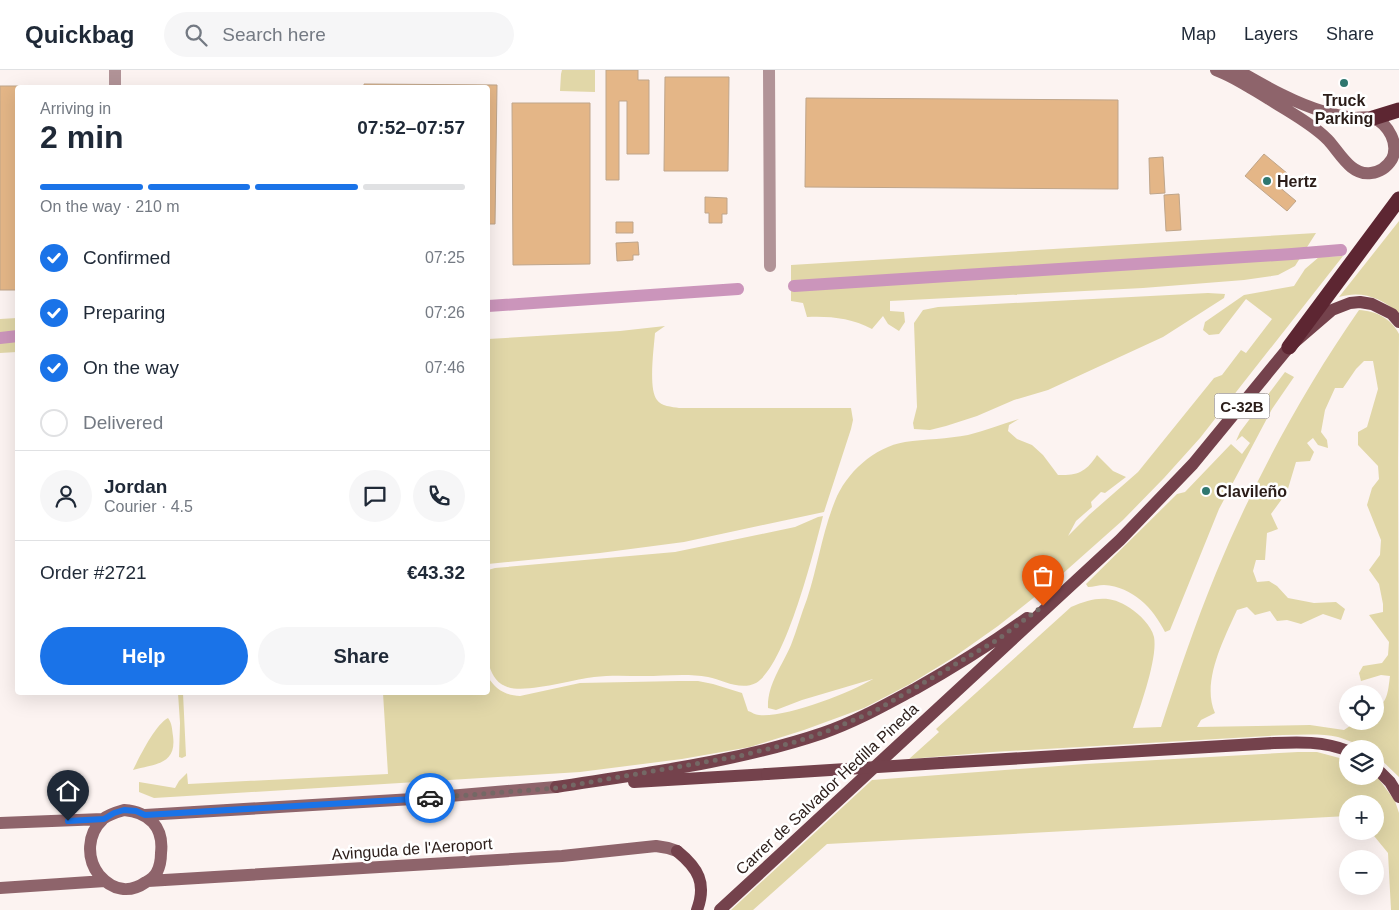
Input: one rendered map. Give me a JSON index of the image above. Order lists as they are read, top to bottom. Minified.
{"streets":{"highway":["C-32B"],"main road":["Carrer de Salvador Hedilla Pineda"],"street":["Avinguda de l'Aeroport"]},"crossings":[["C-32B","Carrer de Salvador Hedilla Pineda"]],"places":["Truck Parking","Hertz","Clavileño"],"page":{"header":"Quickbag","search":"Search here","nav":["Map","Layers","Share"],"heading":["2 min","Arriving in","07:52–07:57"],"panel":["Jordan","Courier · 4.5","Order #2721","€43.32"],"bar":"On the way · 210 m","list":[["Confirmed","07:25"],["Preparing","07:26"],["On the way","07:46"],"Delivered"],"buttons":["Help","Share"],"map_buttons":["+","−"]}}
